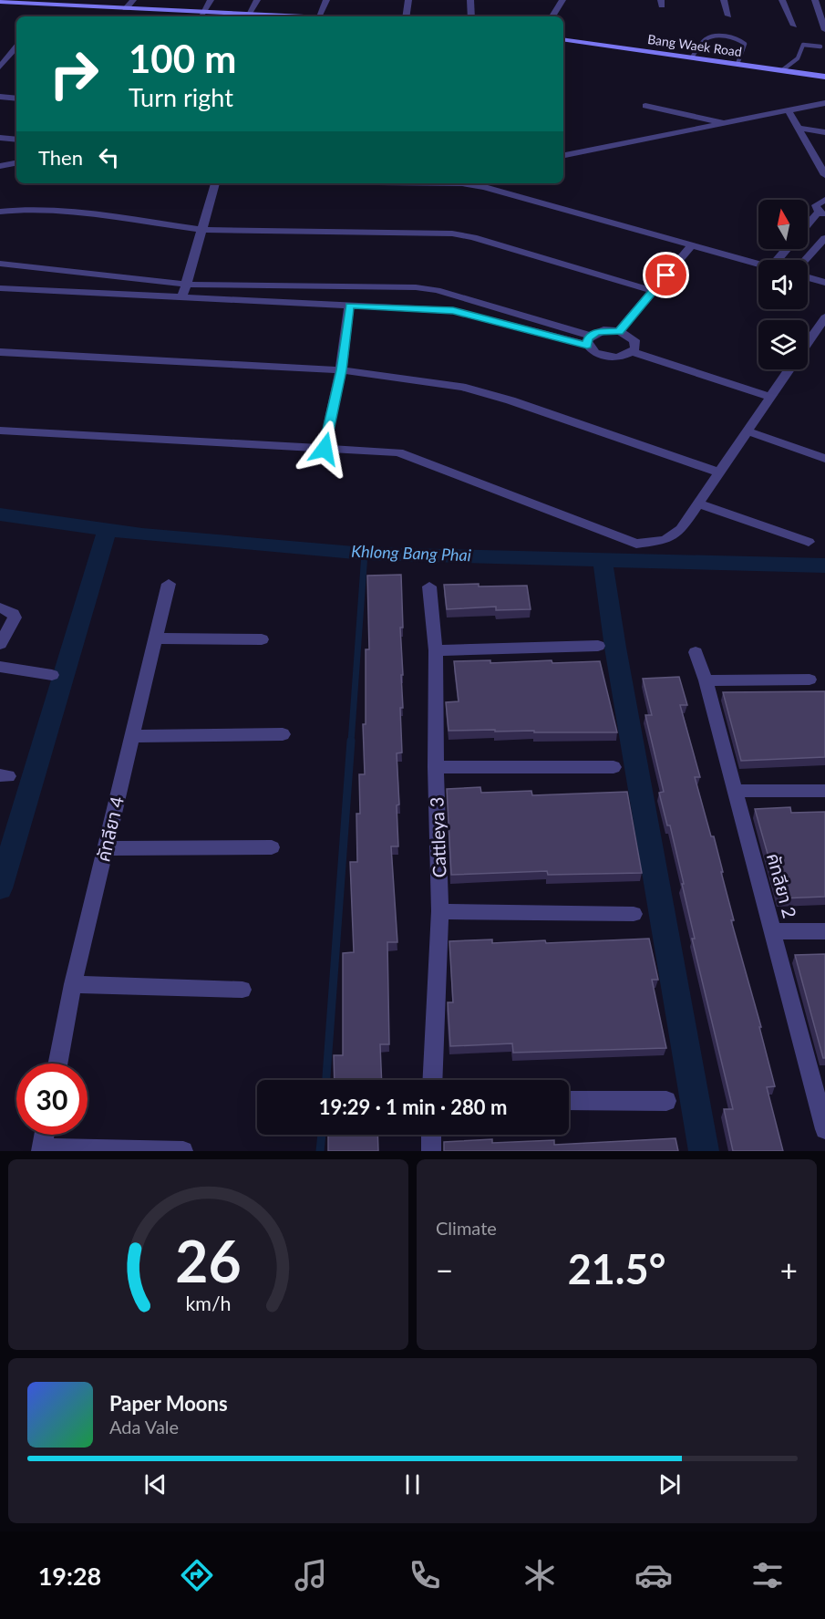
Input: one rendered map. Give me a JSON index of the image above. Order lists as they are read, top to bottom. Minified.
{"streets":{"main road":["Bang Waek Road"],"street":["คัทลียา 4","Cattleya 3","คัทลียา 2"]},"water":["Khlong Bang Phai"],"north":"top","page":{"turn":["100 m","Turn right"],"then":"Then","limit":"30","trip":"19:29 · 1 min · 280 m","tile":"Climate","heat":["−","21.5°","+"],"song":["Paper Moons","Ada Vale"],"tabs":"19:28","gauge":["26","km/h"]}}
